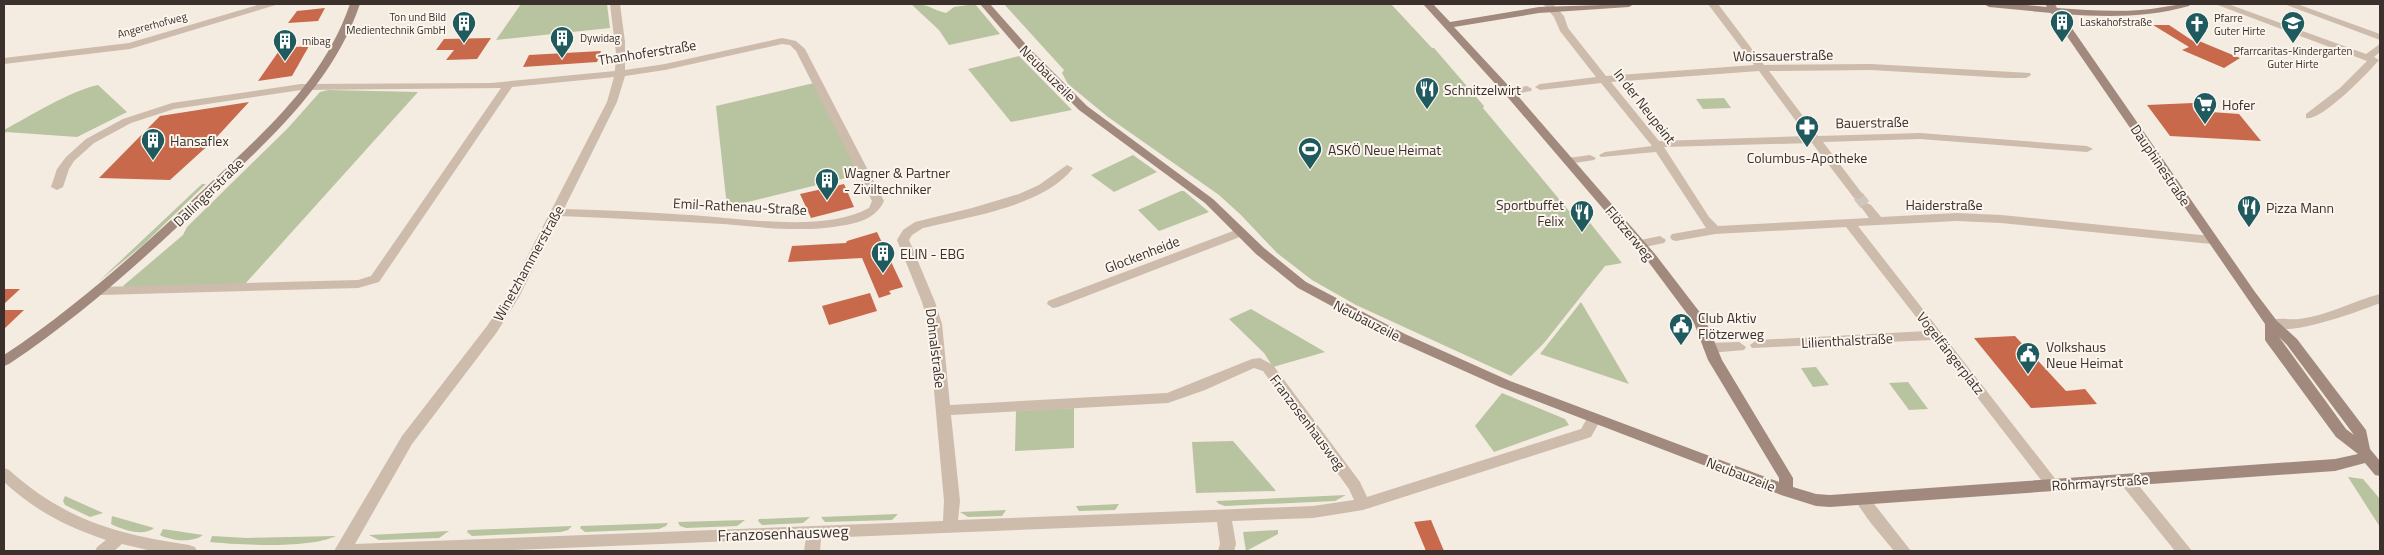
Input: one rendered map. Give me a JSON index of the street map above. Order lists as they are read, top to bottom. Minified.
{"streets":{"street":["Angererhofweg","Thanhoferstraße","Woissauerstraße","Neubauzeile","In der Neupeint","Bauerstraße","Dauphinestraße","Dallingerstraße","Haiderstraße","Emil-Rathenau-Straße","Flötzerweg","Glockenheide","Winetzhammerstraße","Lilienthalstraße","Dohnalstraße","Vogelfängerplatz","Franzosenhausweg","Rohrmayrstraße"]},"crossings":[["Thanhoferstraße","Dallingerstraße"],["Thanhoferstraße","Emil-Rathenau-Straße"],["Thanhoferstraße","Winetzhammerstraße"],["Woissauerstraße","In der Neupeint"],["Neubauzeile","Flötzerweg"],["Neubauzeile","Glockenheide"],["Neubauzeile","Franzosenhausweg"],["Neubauzeile","Rohrmayrstraße"],["In der Neupeint","Bauerstraße"],["In der Neupeint","Haiderstraße"],["Dauphinestraße","Haiderstraße"],["Dauphinestraße","Rohrmayrstraße"],["Haiderstraße","Vogelfängerplatz"],["Emil-Rathenau-Straße","Winetzhammerstraße"],["Winetzhammerstraße","Franzosenhausweg"],["Lilienthalstraße","Vogelfängerplatz"],["Dohnalstraße","Franzosenhausweg"],["Vogelfängerplatz","Rohrmayrstraße"]],"places":{"building":["Laskahofstraße","Ton und Bild Medientechnik GmbH","Dywidag","mibag","Hansaflex","Wagner & Partner - Ziviltechniker","ELIN - EBG"],"school or university":["Pfarrcaritas-Kindergarten Guter Hirte"],"church":["Pfarre Guter Hirte"],"restaurant":["Schnitzelwirt","Pizza Mann","Sportbuffet Felix"],"supermarket":["Hofer"],"pharmacy":["Columbus-Apotheke"],"sports":["ASKÖ Neue Heimat"],"public building":["Club Aktiv Flötzerweg","Volkshaus Neue Heimat"]}}
